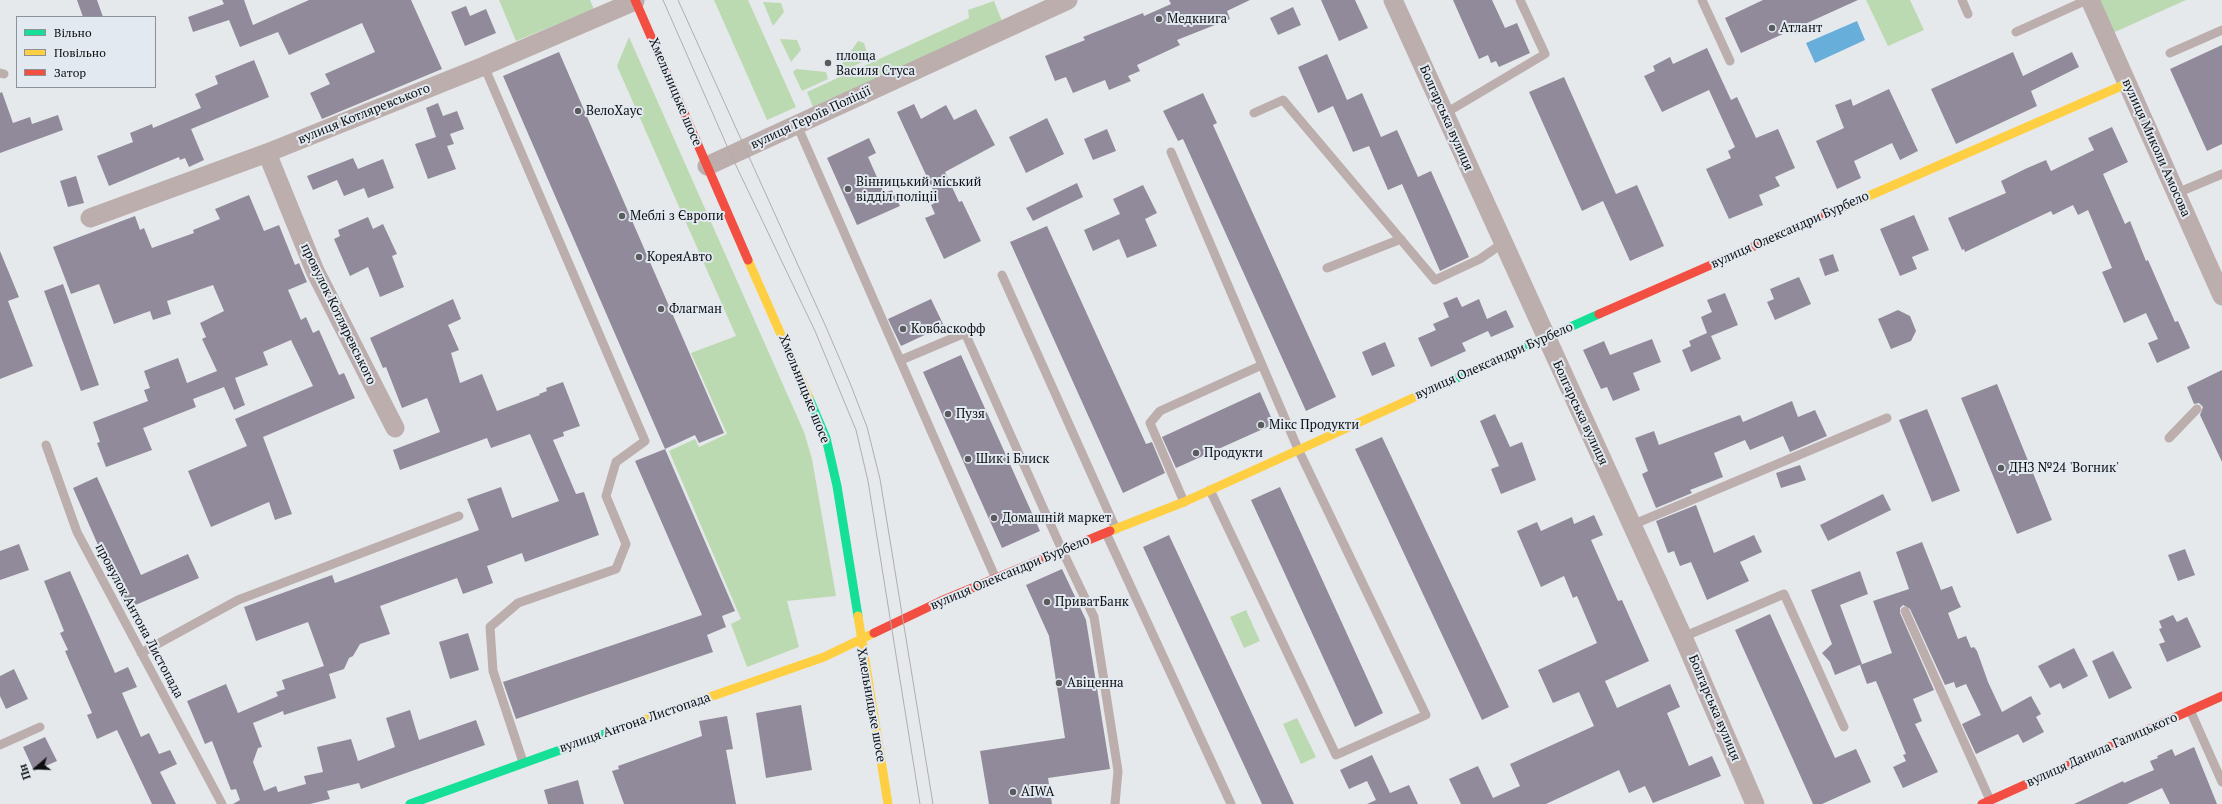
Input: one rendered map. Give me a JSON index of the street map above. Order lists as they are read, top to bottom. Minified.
{"streets":{"street":["Хмельницьке шосе","вулиця Котляревського","вулиця Героїв Поліції","Болгарська вулиця","вулиця Миколи Амосова","вулиця Олександри Бурбело","провулок Котляревського","вулиця Антона Листопада","вулиця Данила Галицького"],"lane":["провулок Антона Листопада"]},"crossings":[["Хмельницьке шосе","вулиця Котляревського"],["Хмельницьке шосе","вулиця Героїв Поліції"],["Хмельницьке шосе","вулиця Олександри Бурбело"],["Хмельницьке шосе","вулиця Антона Листопада"],["вулиця Котляревського","провулок Котляревського"],["Болгарська вулиця","вулиця Олександри Бурбело"],["вулиця Миколи Амосова","вулиця Олександри Бурбело"],["вулиця Олександри Бурбело","вулиця Антона Листопада"]],"places":["Медкнига","Атлант","площа Василя Стуса","ВелоХаус","Вінницький міський відділ поліціі","Меблі з Європи","КореяАвто","Флагман","Ковбаскофф","Пузя","Мікс Продукти","Продукти","Шик і Блиск","ДНЗ №24 'Вогник'","Домашній маркет","ПриватБанк","Авіценна","AIWA"],"legend":["Вільно","Повільно","Затор"],"north":"left"}
